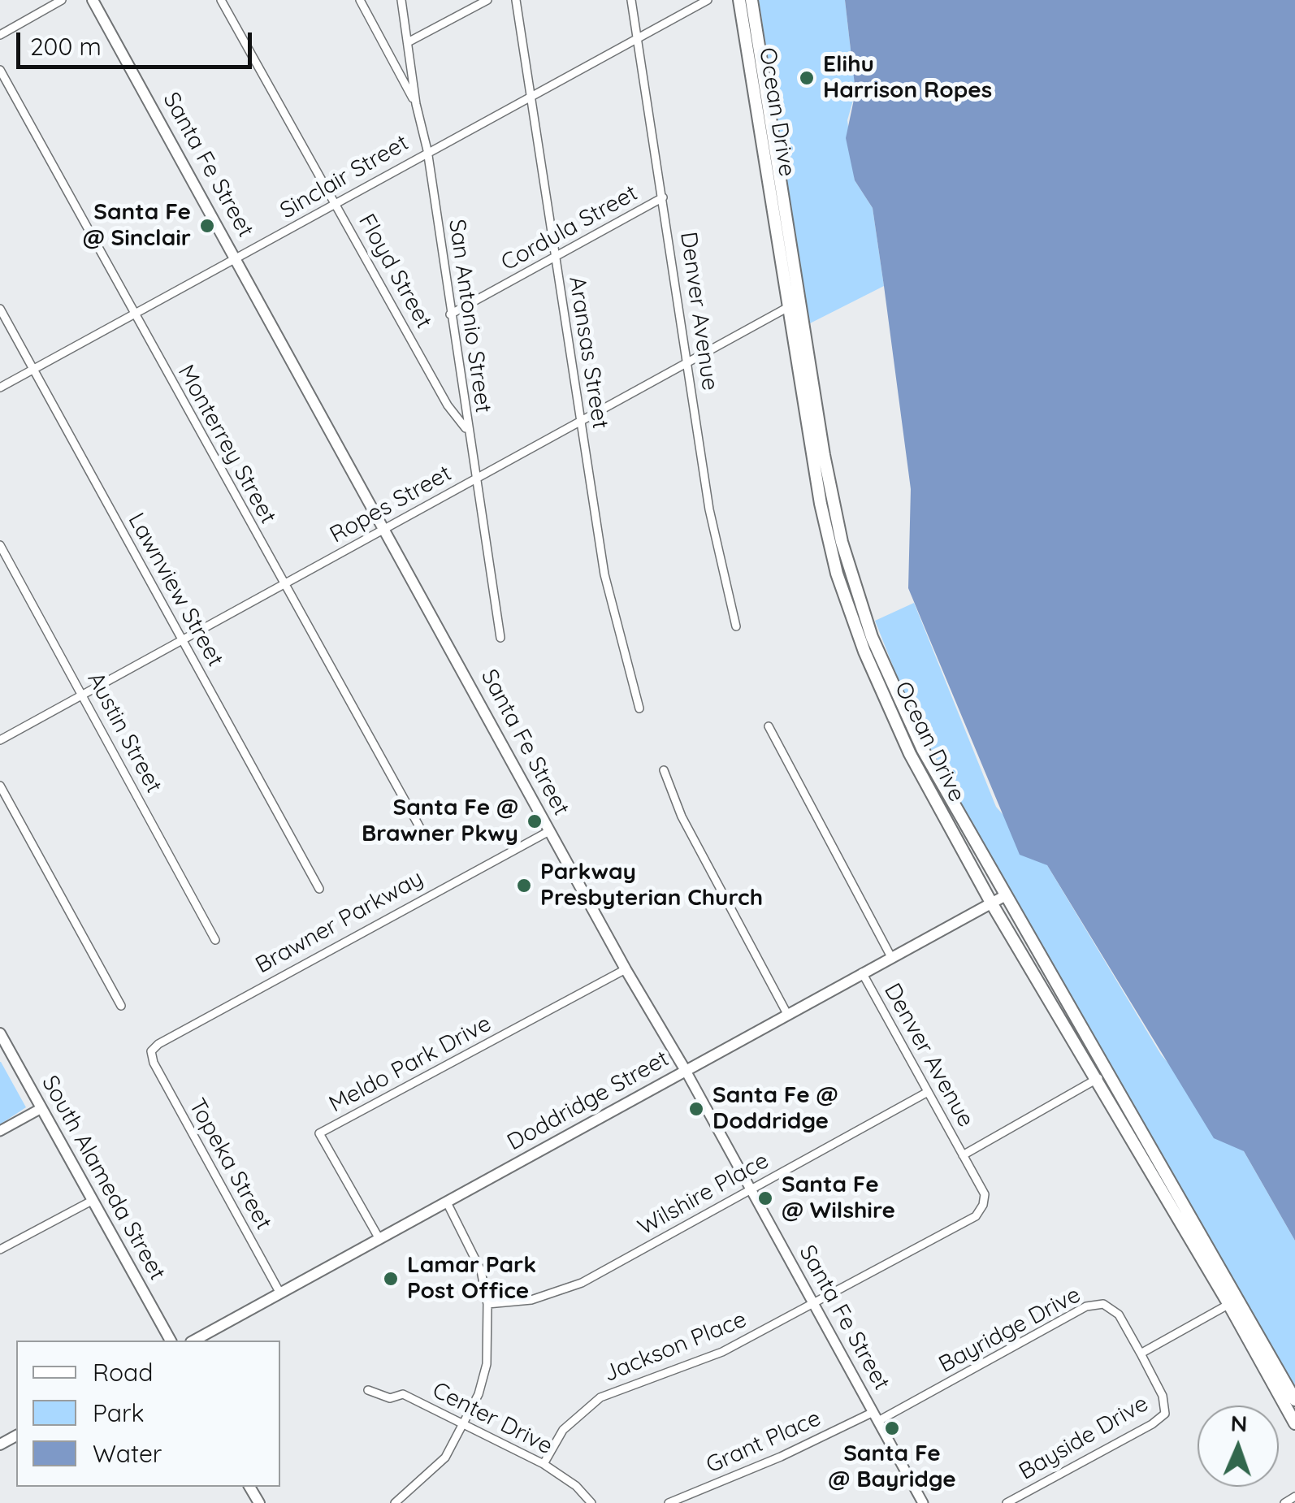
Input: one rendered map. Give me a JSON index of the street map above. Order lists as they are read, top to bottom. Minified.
{"streets":{"main road":["Ocean Drive","Santa Fe Street","Doddridge Street","South Alameda Street"],"street":["Sinclair Street","Cordula Street","Floyd Street","Denver Avenue","San Antonio Street","Aransas Street","Monterrey Street","Ropes Street","Lawnview Street","Austin Street","Brawner Parkway","Meldo Park Drive","Topeka Street","Wilshire Place","Bayridge Drive","Jackson Place","Center Drive","Bayside Drive","Grant Place"]},"crossings":[["Ocean Drive","Ropes Street"],["Ocean Drive","Doddridge Street"],["Santa Fe Street","Sinclair Street"],["Santa Fe Street","Ropes Street"],["Santa Fe Street","Brawner Parkway"],["Santa Fe Street","Meldo Park Drive"],["Santa Fe Street","Doddridge Street"],["Santa Fe Street","Wilshire Place"],["Santa Fe Street","Bayridge Drive"],["Santa Fe Street","Jackson Place"],["Santa Fe Street","Grant Place"],["Sinclair Street","Floyd Street"],["Sinclair Street","Denver Avenue"],["Sinclair Street","San Antonio Street"],["Sinclair Street","Aransas Street"],["Sinclair Street","Monterrey Street"],["Sinclair Street","Lawnview Street"],["Cordula Street","Denver Avenue"],["Cordula Street","San Antonio Street"],["Cordula Street","Aransas Street"],["Floyd Street","San Antonio Street"],["Denver Avenue","Ropes Street"],["Denver Avenue","Doddridge Street"],["Denver Avenue","Wilshire Place"],["Denver Avenue","Jackson Place"],["San Antonio Street","Ropes Street"],["Aransas Street","Ropes Street"],["Monterrey Street","Ropes Street"],["Ropes Street","Lawnview Street"],["Ropes Street","Austin Street"],["Brawner Parkway","Topeka Street"],["Meldo Park Drive","Doddridge Street"],["Doddridge Street","Topeka Street"],["Bayridge Drive","Bayside Drive"],["Bayridge Drive","Grant Place"],["Jackson Place","Center Drive"]],"places":["Elihu Harrison Ropes","Santa Fe @ Sinclair","Santa Fe @ Brawner Pkwy","Parkway Presbyterian Church","Santa Fe @ Doddridge","Santa Fe @ Wilshire","Lamar Park Post Office","Santa Fe @ Bayridge"],"legend":["Road","Park","Water"],"scale_bar":"200 m","north":"top"}
